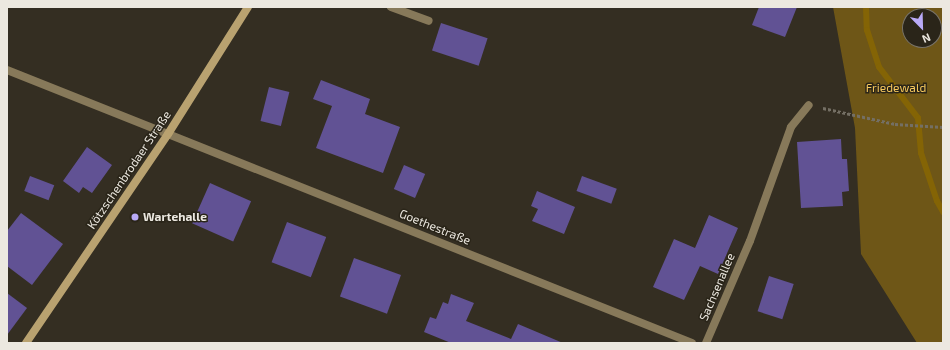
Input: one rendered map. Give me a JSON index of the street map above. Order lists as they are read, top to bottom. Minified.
{"streets":{"street":["Kötzschenbrodaer Straße","Goethestraße","Sachsenallee"]},"crossings":[["Kötzschenbrodaer Straße","Goethestraße"]],"parks":["Friedewald"],"places":["Wartehalle"],"north":"bottom right"}
